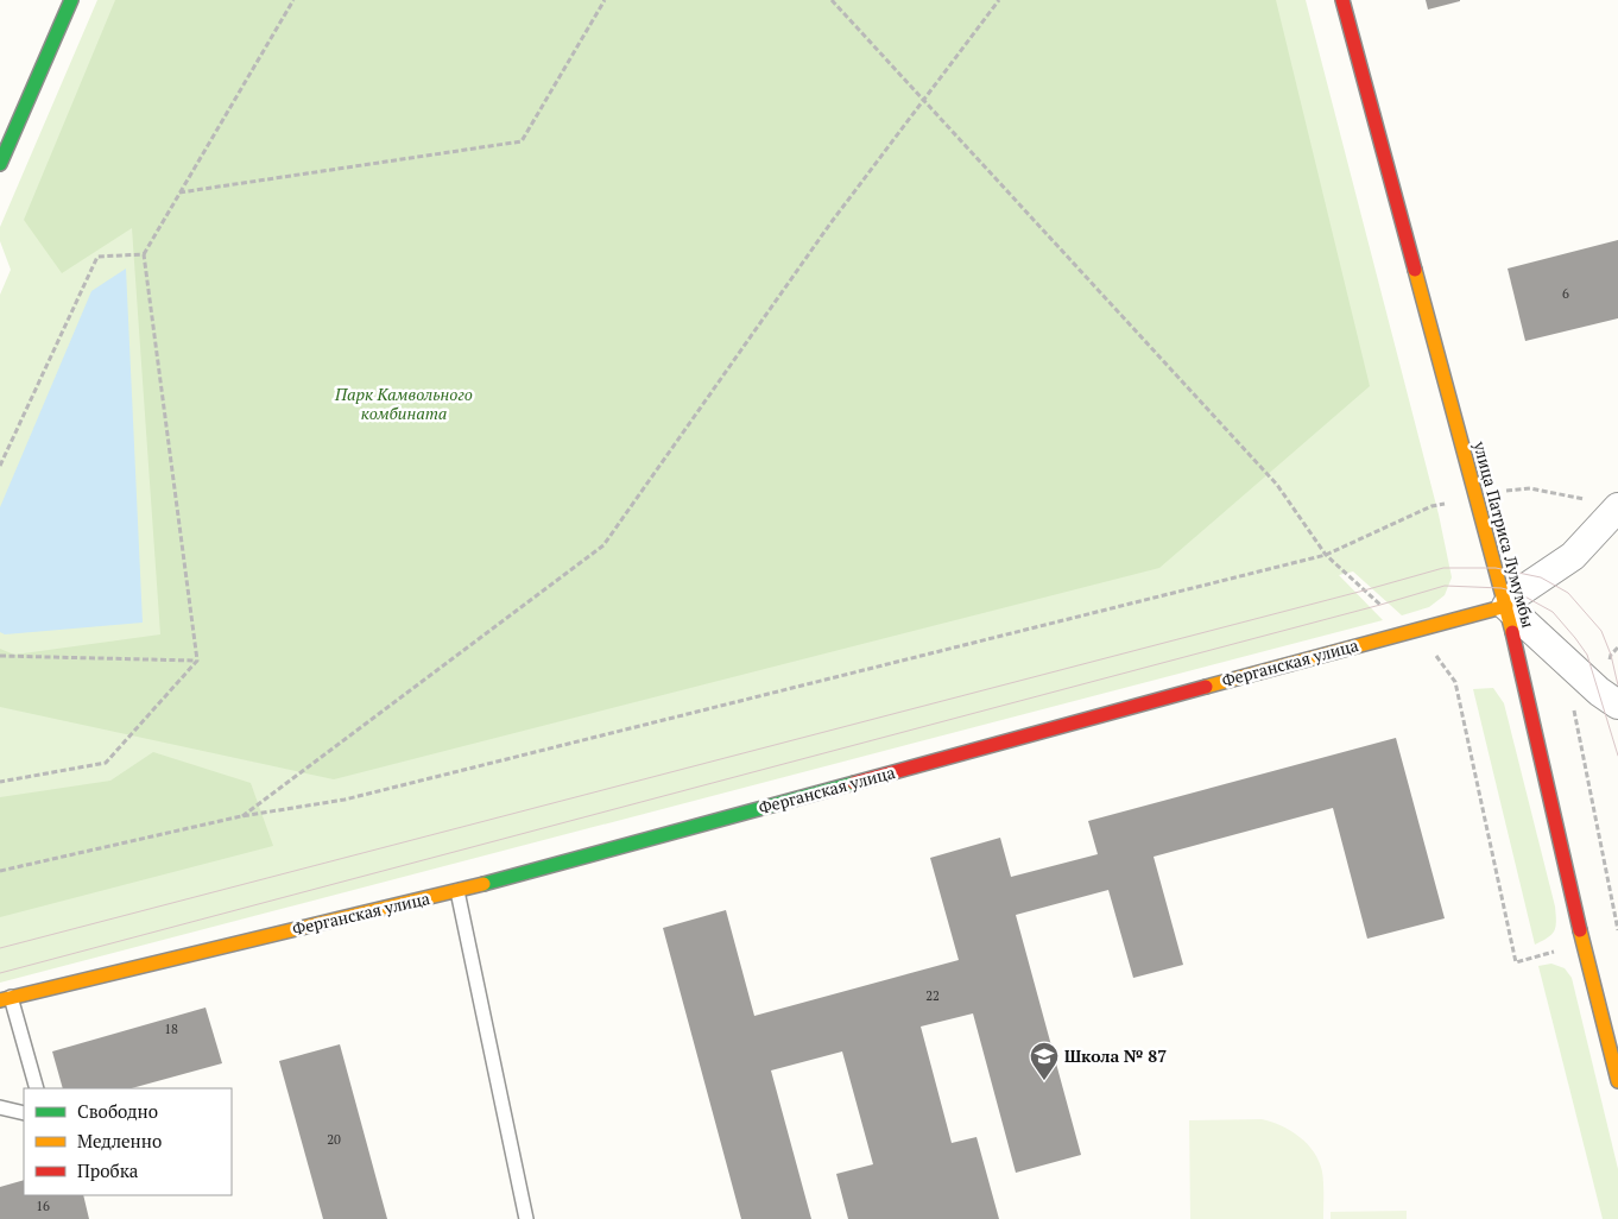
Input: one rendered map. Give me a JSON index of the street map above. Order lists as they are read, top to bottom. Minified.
{"streets":{"street":["улица Патриса Лумумбы","Ферганская улица"]},"crossings":[["улица Патриса Лумумбы","Ферганская улица"]],"parks":["Парк Камвольного комбината"],"places":{"school or university":["Школа № 87"]},"house_numbers":["6","22","18","20","16"],"legend":["Свободно","Медленно","Пробка"]}
